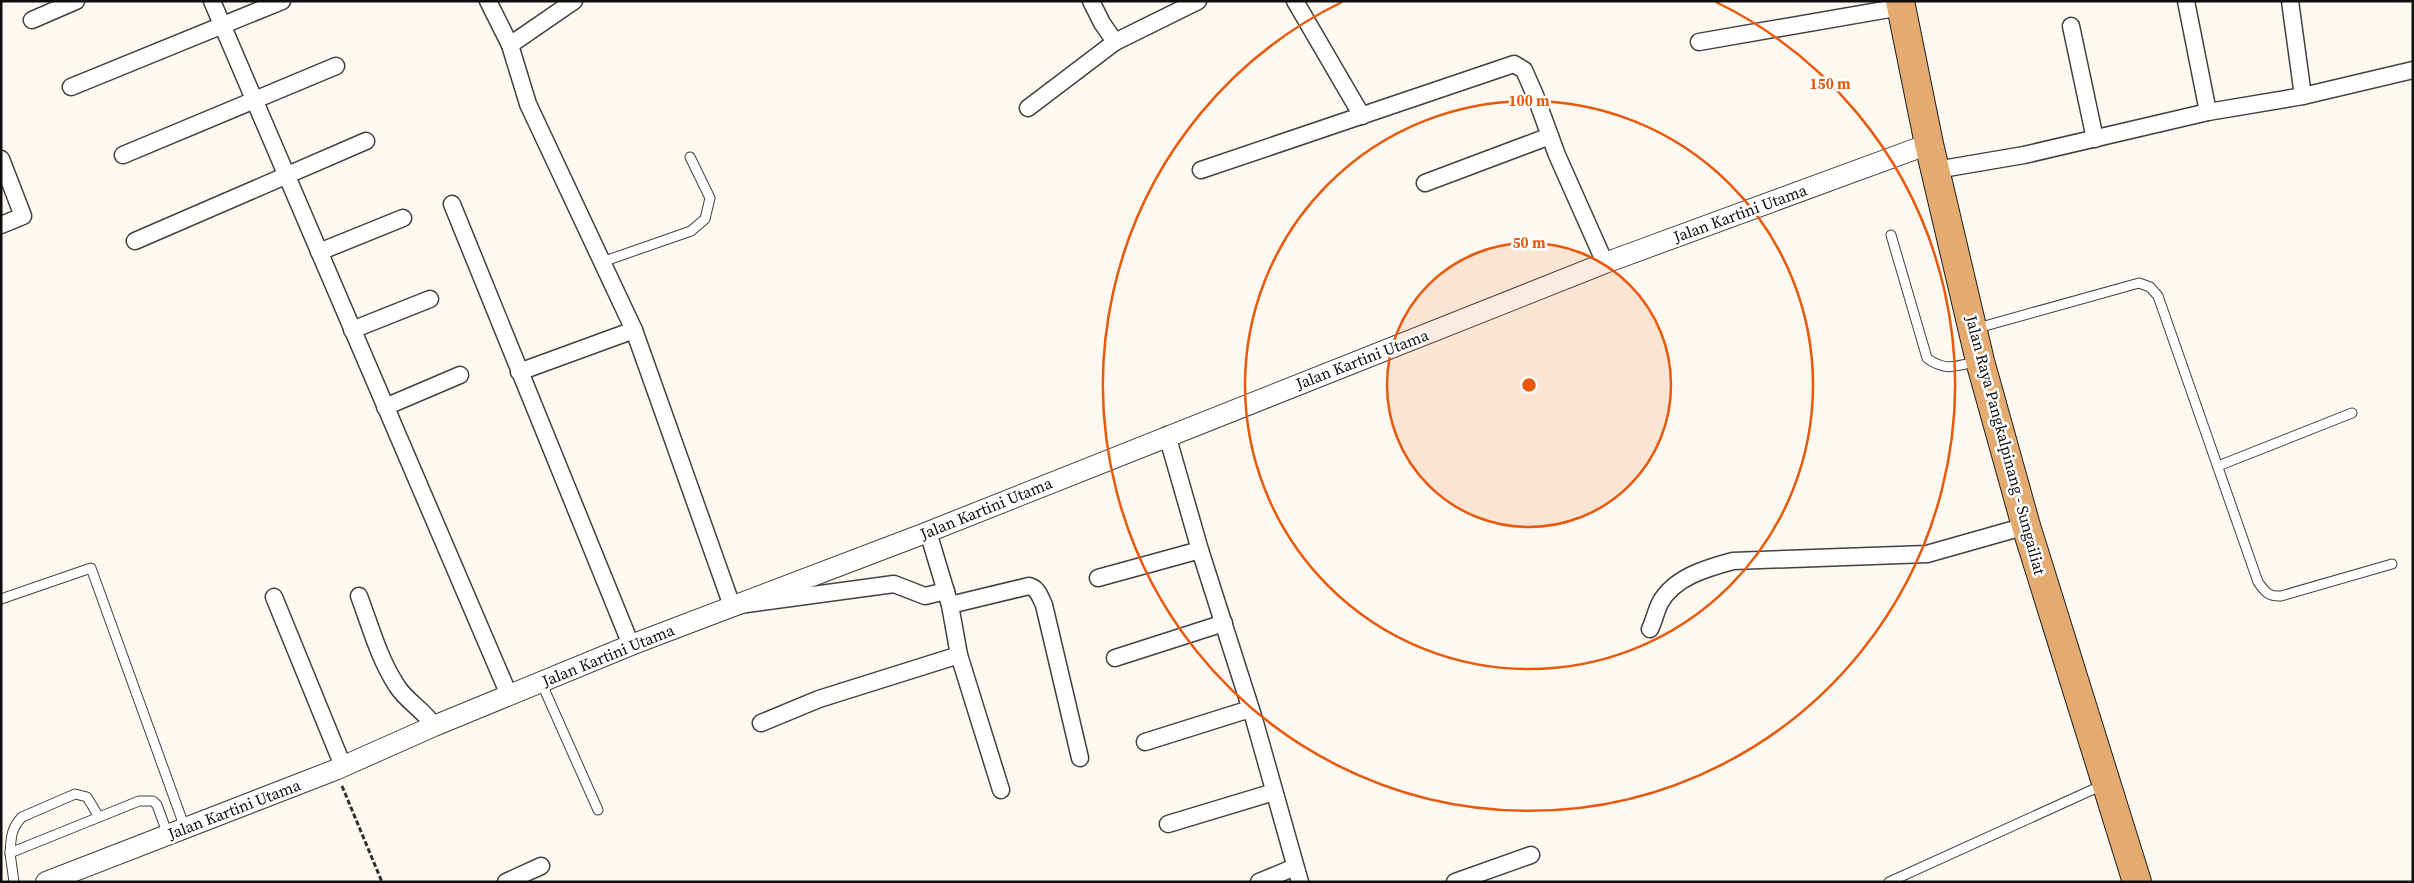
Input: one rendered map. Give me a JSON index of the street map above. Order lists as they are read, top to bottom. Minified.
{"streets":{"highway":["Jalan Raya Pangkalpinang - Sungailiat"],"street":["Jalan Kartini Utama"]},"crossings":[["Jalan Kartini Utama","Jalan Raya Pangkalpinang - Sungailiat"]],"rings":["150 m","100 m","50 m"]}
